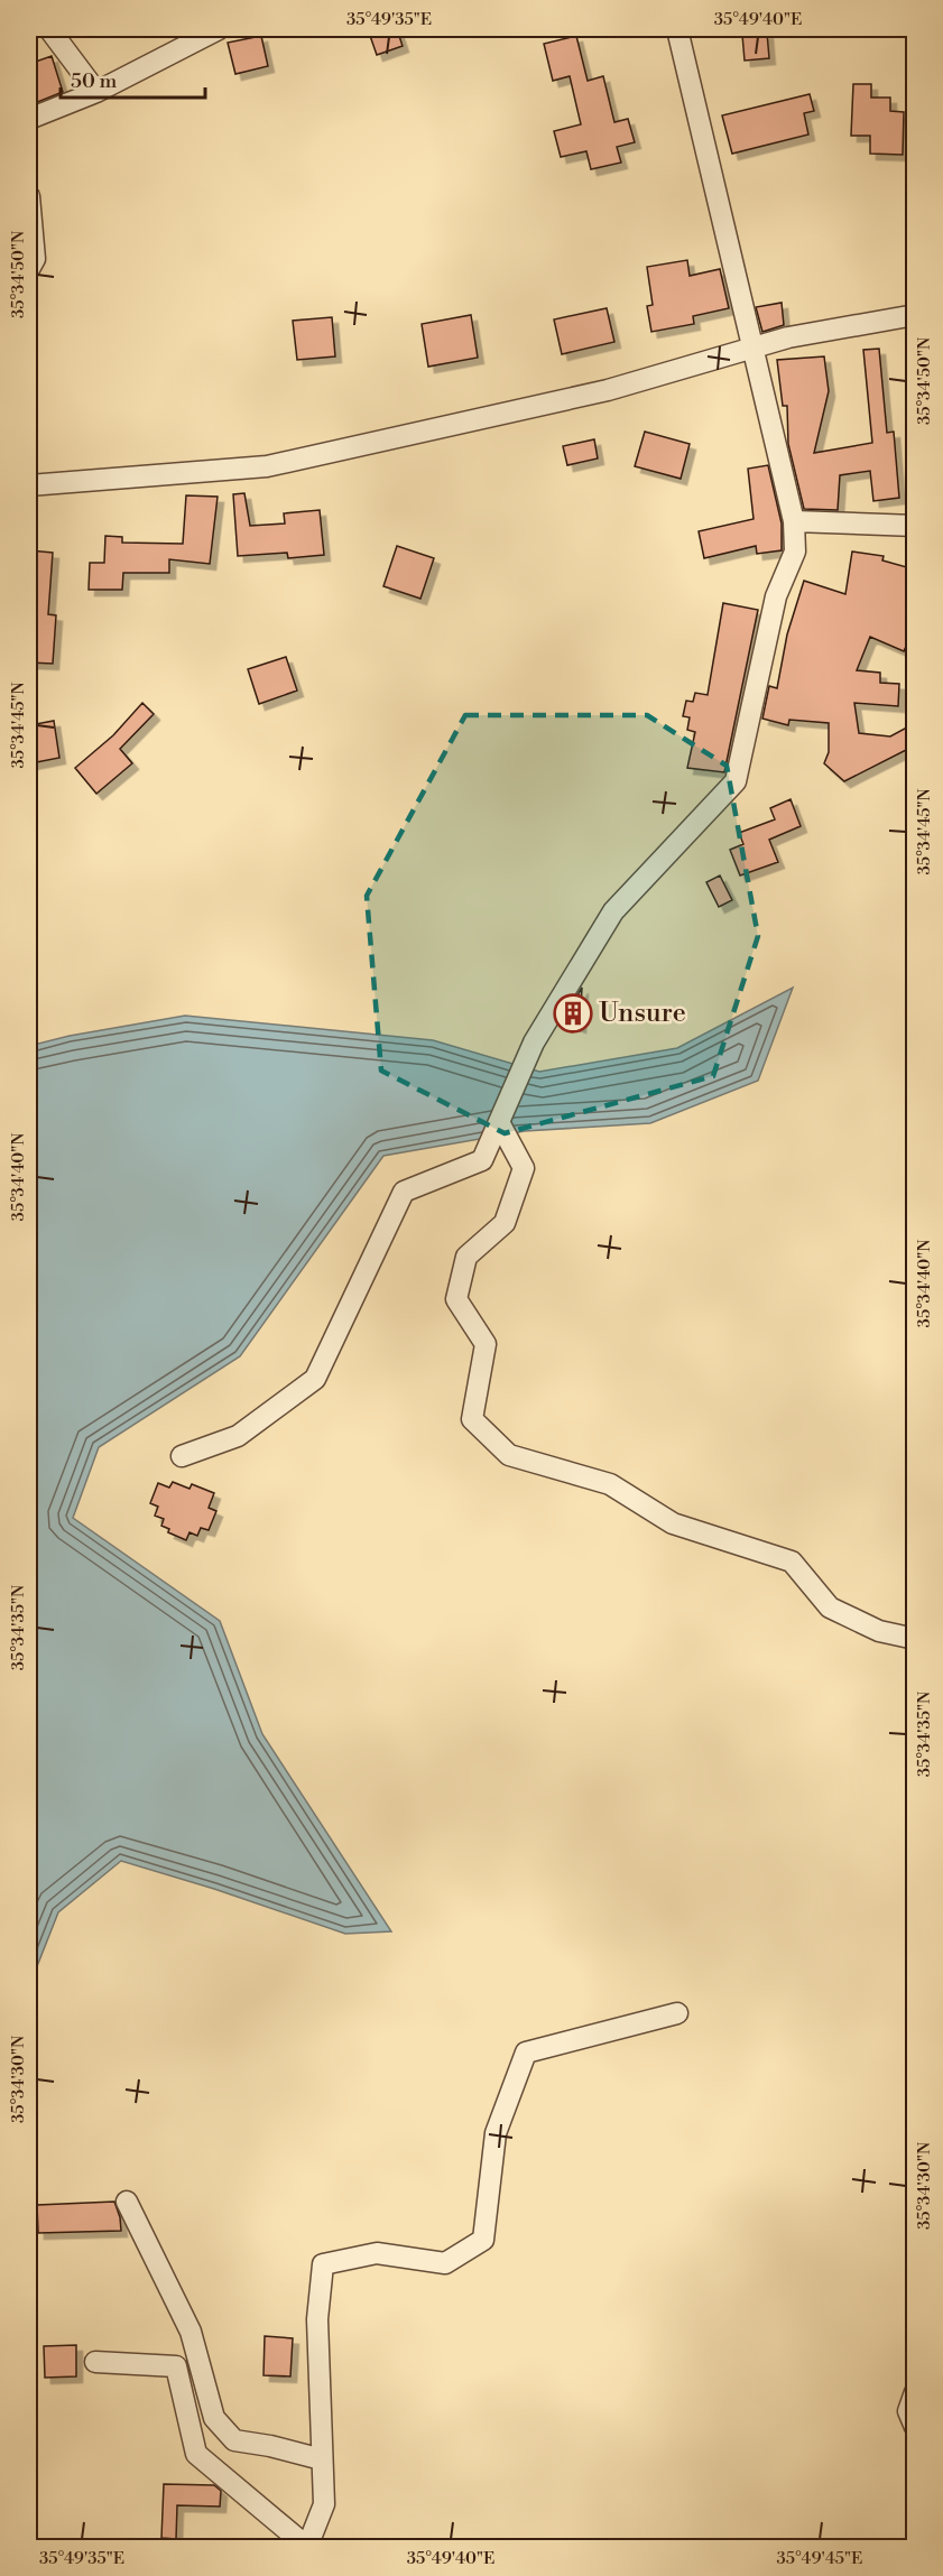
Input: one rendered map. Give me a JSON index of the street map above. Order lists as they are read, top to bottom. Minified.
{"places":{"building":["Unsure"]},"scale_bar":"50 m","coordinates":["35°49'35\"E","35°49'40\"E","35°34'50\"N","35°34'45\"N","35°34'40\"N","35°34'35\"N","35°34'30\"N","35°49'45\"E"]}
